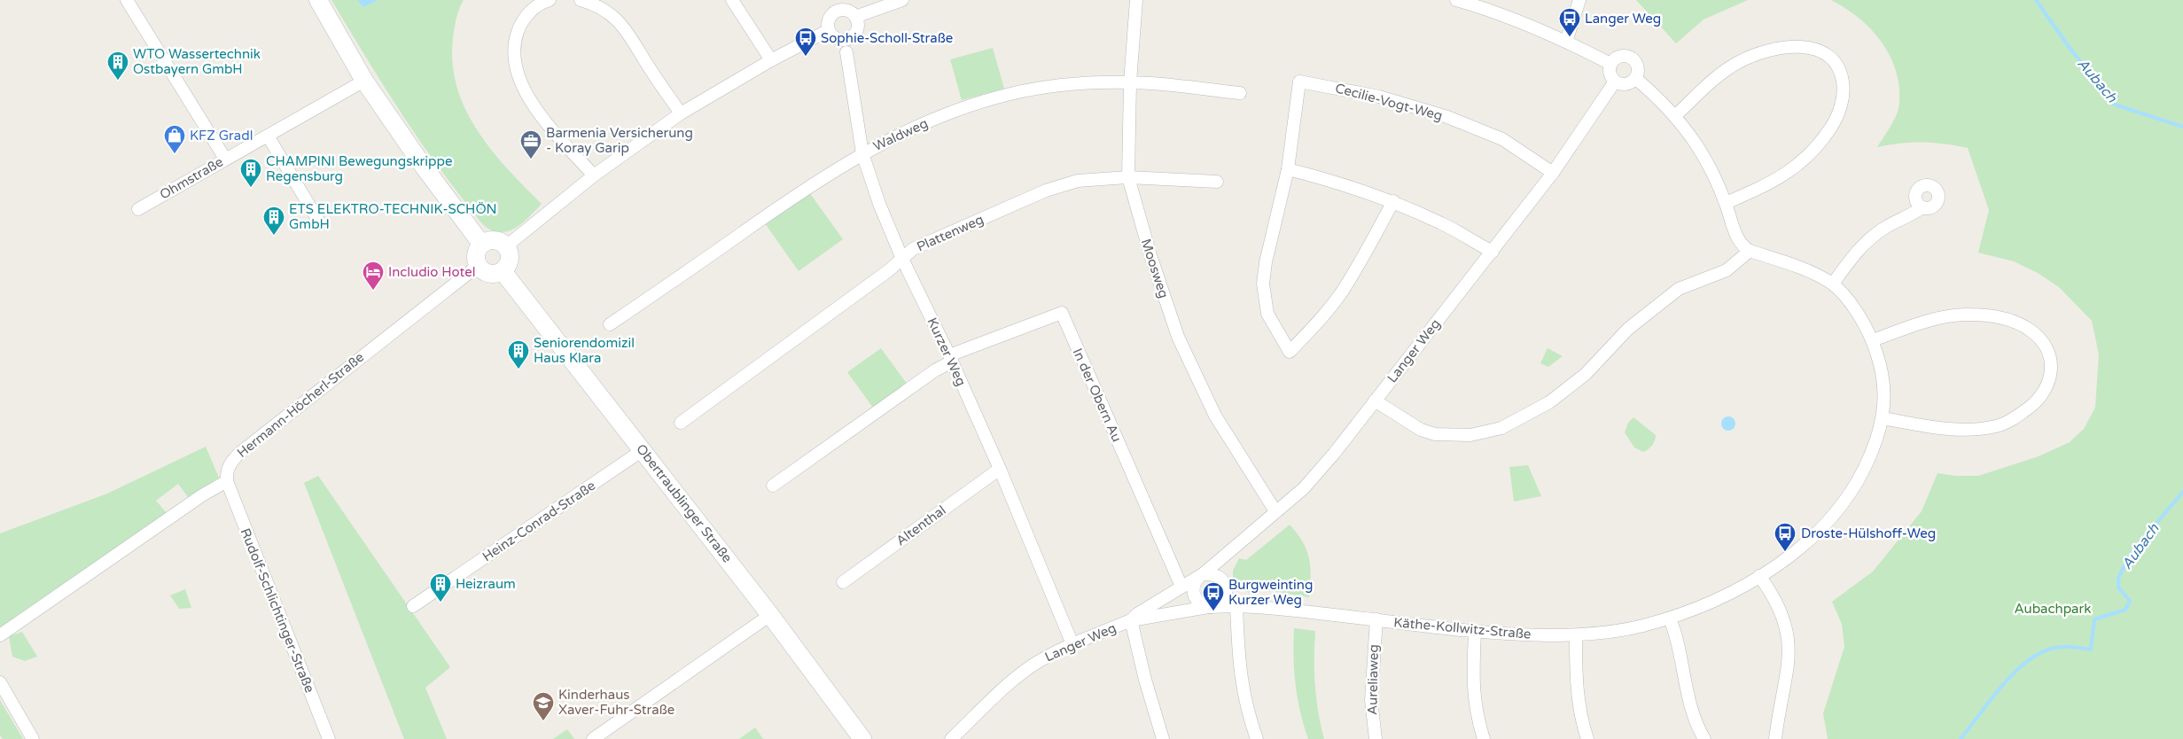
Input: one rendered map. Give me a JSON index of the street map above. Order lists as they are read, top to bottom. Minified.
{"streets":{"street":["Cecilie-Vogt-Weg","Waldweg","Ohmstraße","Plattenweg","Moosweg","Langer Weg","Kurzer Weg","In der Obern Au","Hermann-Höcherl-Straße","Obertraublinger Straße","Heinz-Conrad-Straße","Altenthal","Rudolf-Schlichtinger-Straße","Käthe-Kollwitz-Straße","Aureliaweg"]},"crossings":[["Cecilie-Vogt-Weg","Langer Weg"],["Waldweg","Moosweg"],["Waldweg","Kurzer Weg"],["Plattenweg","Moosweg"],["Plattenweg","Kurzer Weg"],["Moosweg","Langer Weg"],["Langer Weg","Kurzer Weg"],["Langer Weg","In der Obern Au"],["Langer Weg","Käthe-Kollwitz-Straße"],["Kurzer Weg","In der Obern Au"],["Kurzer Weg","Altenthal"],["Hermann-Höcherl-Straße","Obertraublinger Straße"],["Hermann-Höcherl-Straße","Rudolf-Schlichtinger-Straße"],["Obertraublinger Straße","Heinz-Conrad-Straße"],["Käthe-Kollwitz-Straße","Aureliaweg"]],"water":["Aubach"],"parks":["Aubachpark"],"places":{"bus stop":["Langer Weg","Sophie-Scholl-Straße","Droste-Hülshoff-Weg","Burgweinting Kurzer Weg"],"building":["WTO Wassertechnik Ostbayern GmbH","CHAMPINI Bewegungskrippe Regensburg","ETS ELEKTRO-TECHNIK-SCHÖN GmbH","Seniorendomizil Haus Klara","Heizraum"],"shop":["KFZ Gradl"],"office":["Barmenia Versicherung - Koray Garip"],"hotel":["Includio Hotel"],"school or university":["Kinderhaus Xaver-Fuhr-Straße"]}}
